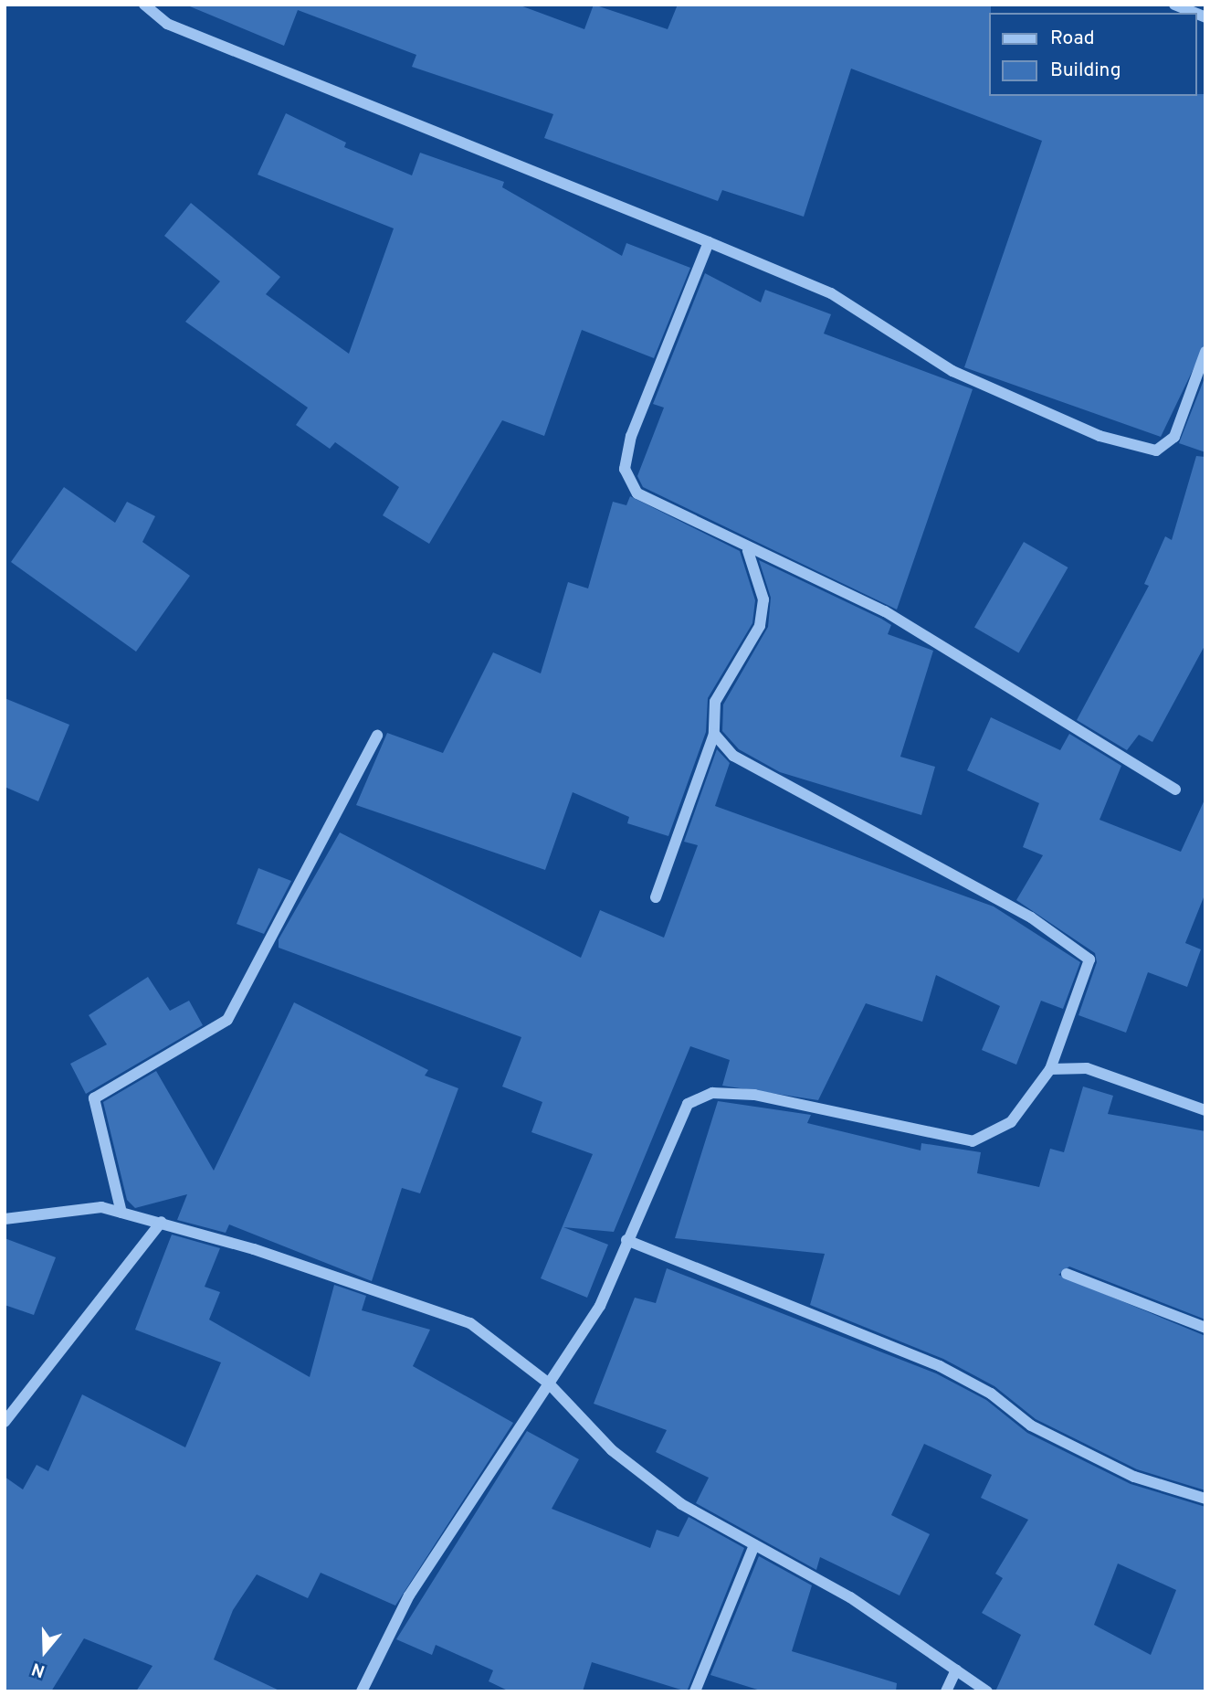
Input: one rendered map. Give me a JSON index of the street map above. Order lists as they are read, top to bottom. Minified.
{"legend":["Road","Building"],"north":"bottom"}
